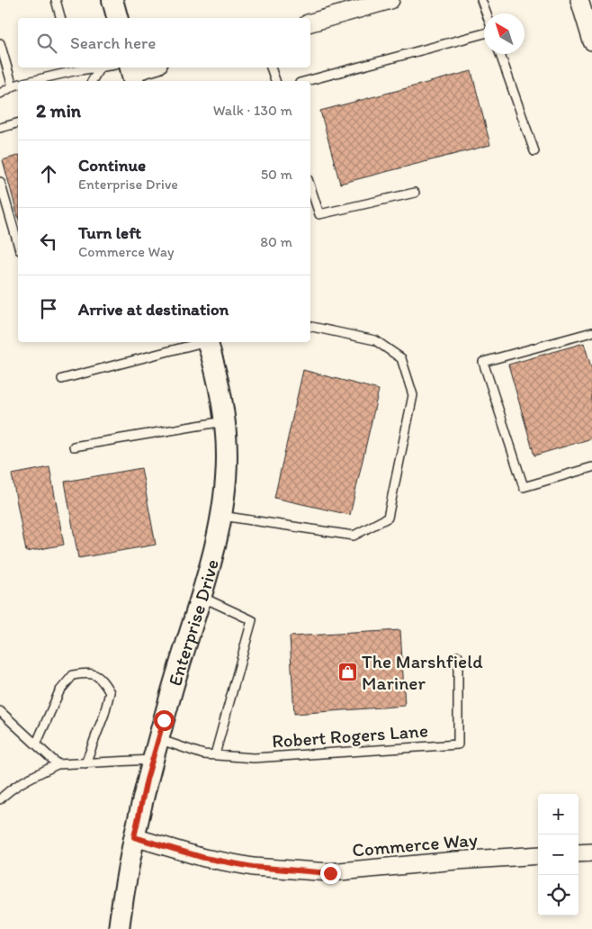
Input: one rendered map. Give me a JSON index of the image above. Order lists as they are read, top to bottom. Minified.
{"streets":{"street":["Enterprise Drive","Commerce Way"],"lane":["Robert Rogers Lane"]},"crossings":[["Enterprise Drive","Robert Rogers Lane"],["Enterprise Drive","Commerce Way"]],"places":{"shop":["The Marshfield Mariner"]},"north":"top left","page":{"search":"Search here","heading":["2 min","Walk · 130 m"],"list":[["Continue","Enterprise Drive","50 m"],["Turn left","Commerce Way","80 m"],"Arrive at destination"],"map_buttons":["+","−"]}}
